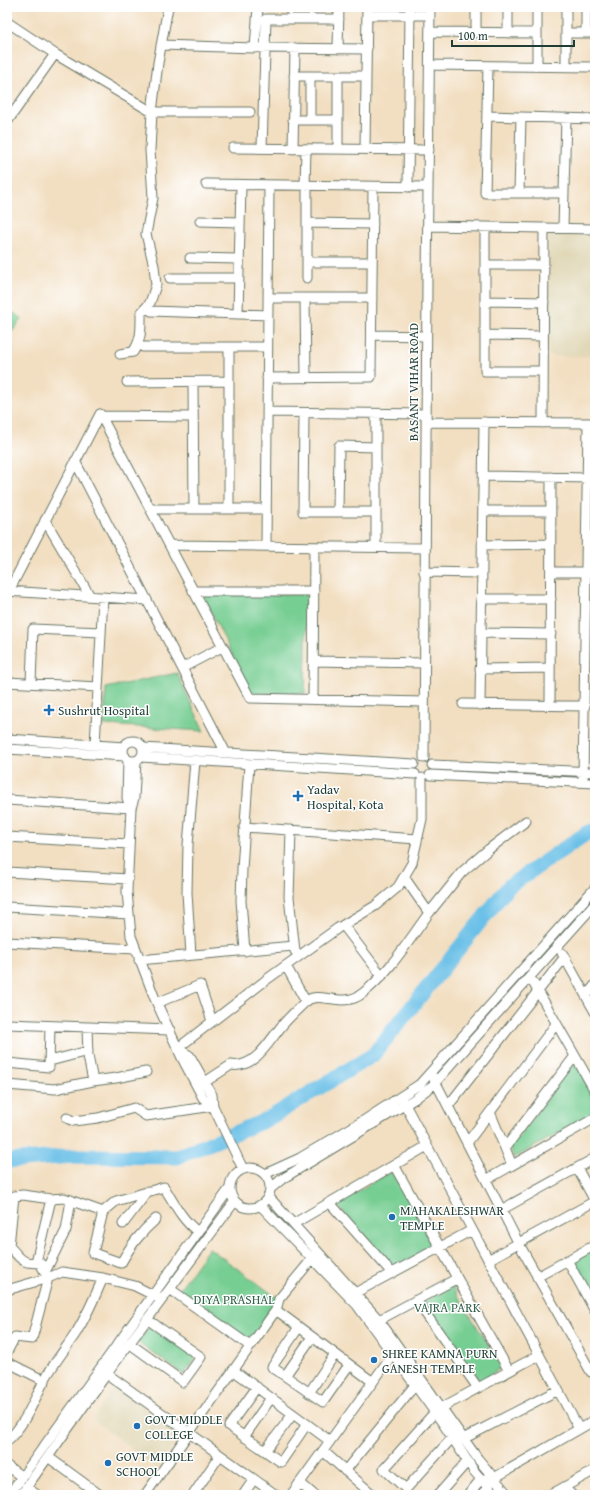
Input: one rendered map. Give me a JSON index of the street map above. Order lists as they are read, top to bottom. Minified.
{"streets":{"street":["BASANT VIHAR ROAD"]},"parks":["DIYA PRASHAL","VAJRA PARK"],"places":{"health":["Sushrut Hospital","Yadav Hospital, Kota"],"other":["MAHAKALESHWAR TEMPLE","SHREE KAMNA PURN GANESH TEMPLE","GOVT MIDDLE COLLEGE","GOVT MIDDLE SCHOOL"]},"scale_bar":"100 m"}
